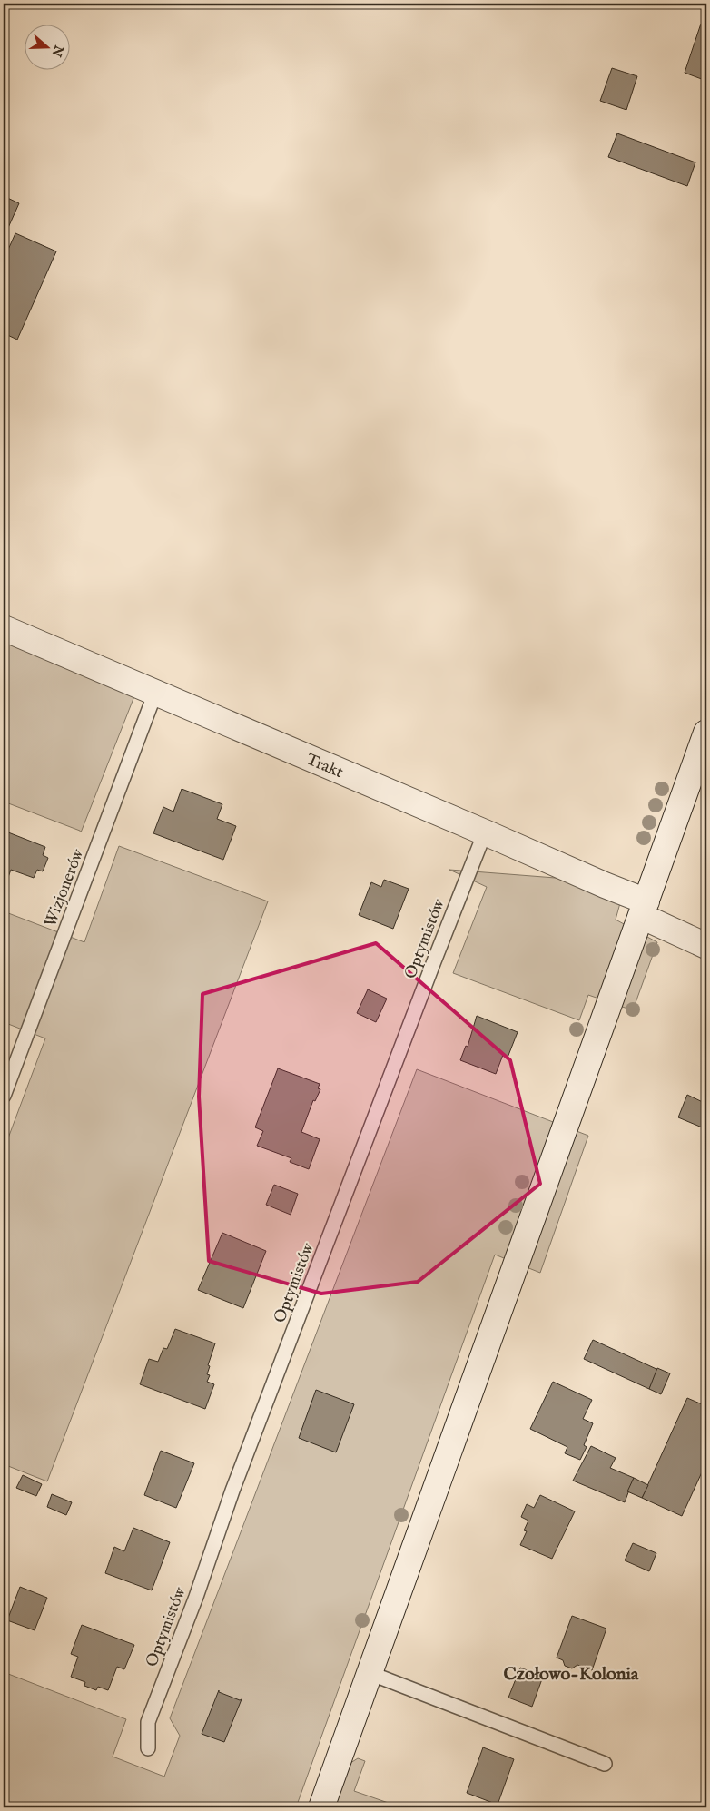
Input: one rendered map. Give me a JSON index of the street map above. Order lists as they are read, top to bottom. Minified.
{"streets":{"street":["Trakt"],"lane":["Wizjonerów","Optymistów"]},"crossings":[["Trakt","Wizjonerów"],["Trakt","Optymistów"]],"districts":["Czołowo-Kolonia"],"north":"right"}
